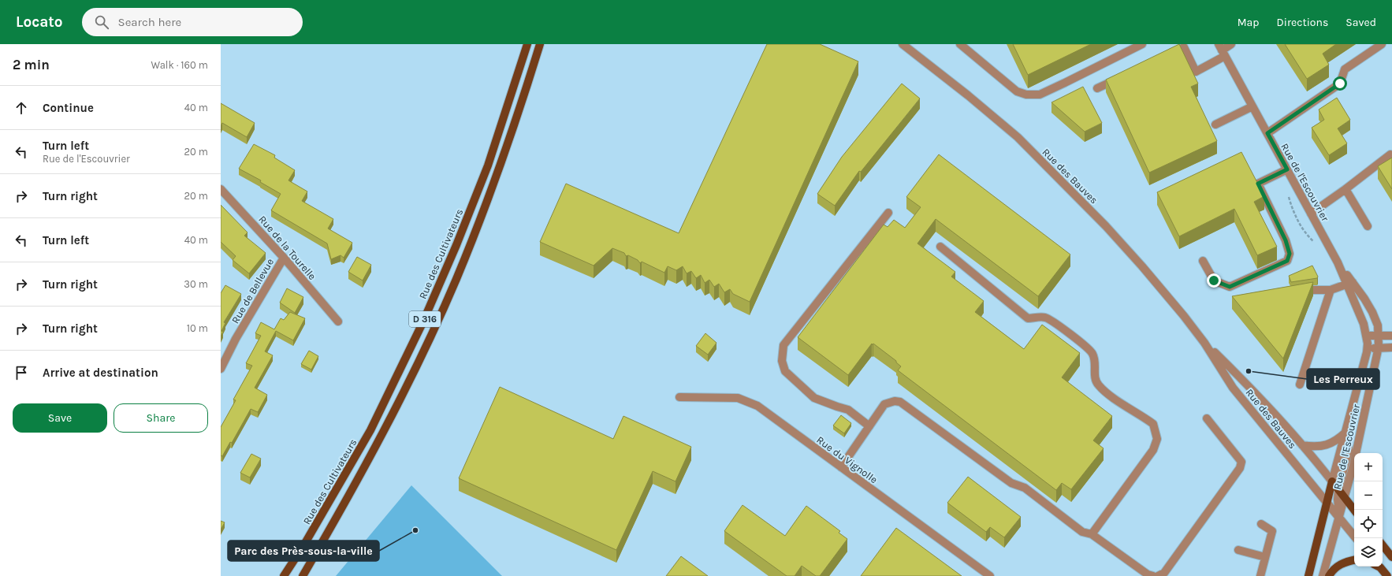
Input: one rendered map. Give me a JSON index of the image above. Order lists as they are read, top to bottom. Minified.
{"streets":{"main road":["Rue des Cultivateurs","D 316"],"street":["Rue des Bauves","Rue de l'Escouvrier","Rue de la Tourelle","Rue de Bellevue","Rue du Vignolle"]},"crossings":[["Rue des Bauves","Rue de l'Escouvrier"],["Rue de la Tourelle","Rue de Bellevue"]],"places":["Les Perreux","Parc des Près-sous-la-ville"],"page":{"header":"Locato","search":"Search here","nav":["Map","Directions","Saved"],"heading":["2 min","Walk · 160 m"],"list":[["Continue","40 m"],["Turn left","Rue de l'Escouvrier","20 m"],["Turn right","20 m"],["Turn left","40 m"],["Turn right","30 m"],["Turn right","10 m"],"Arrive at destination"],"buttons":["Save","Share"],"map_buttons":["+","−"]}}
